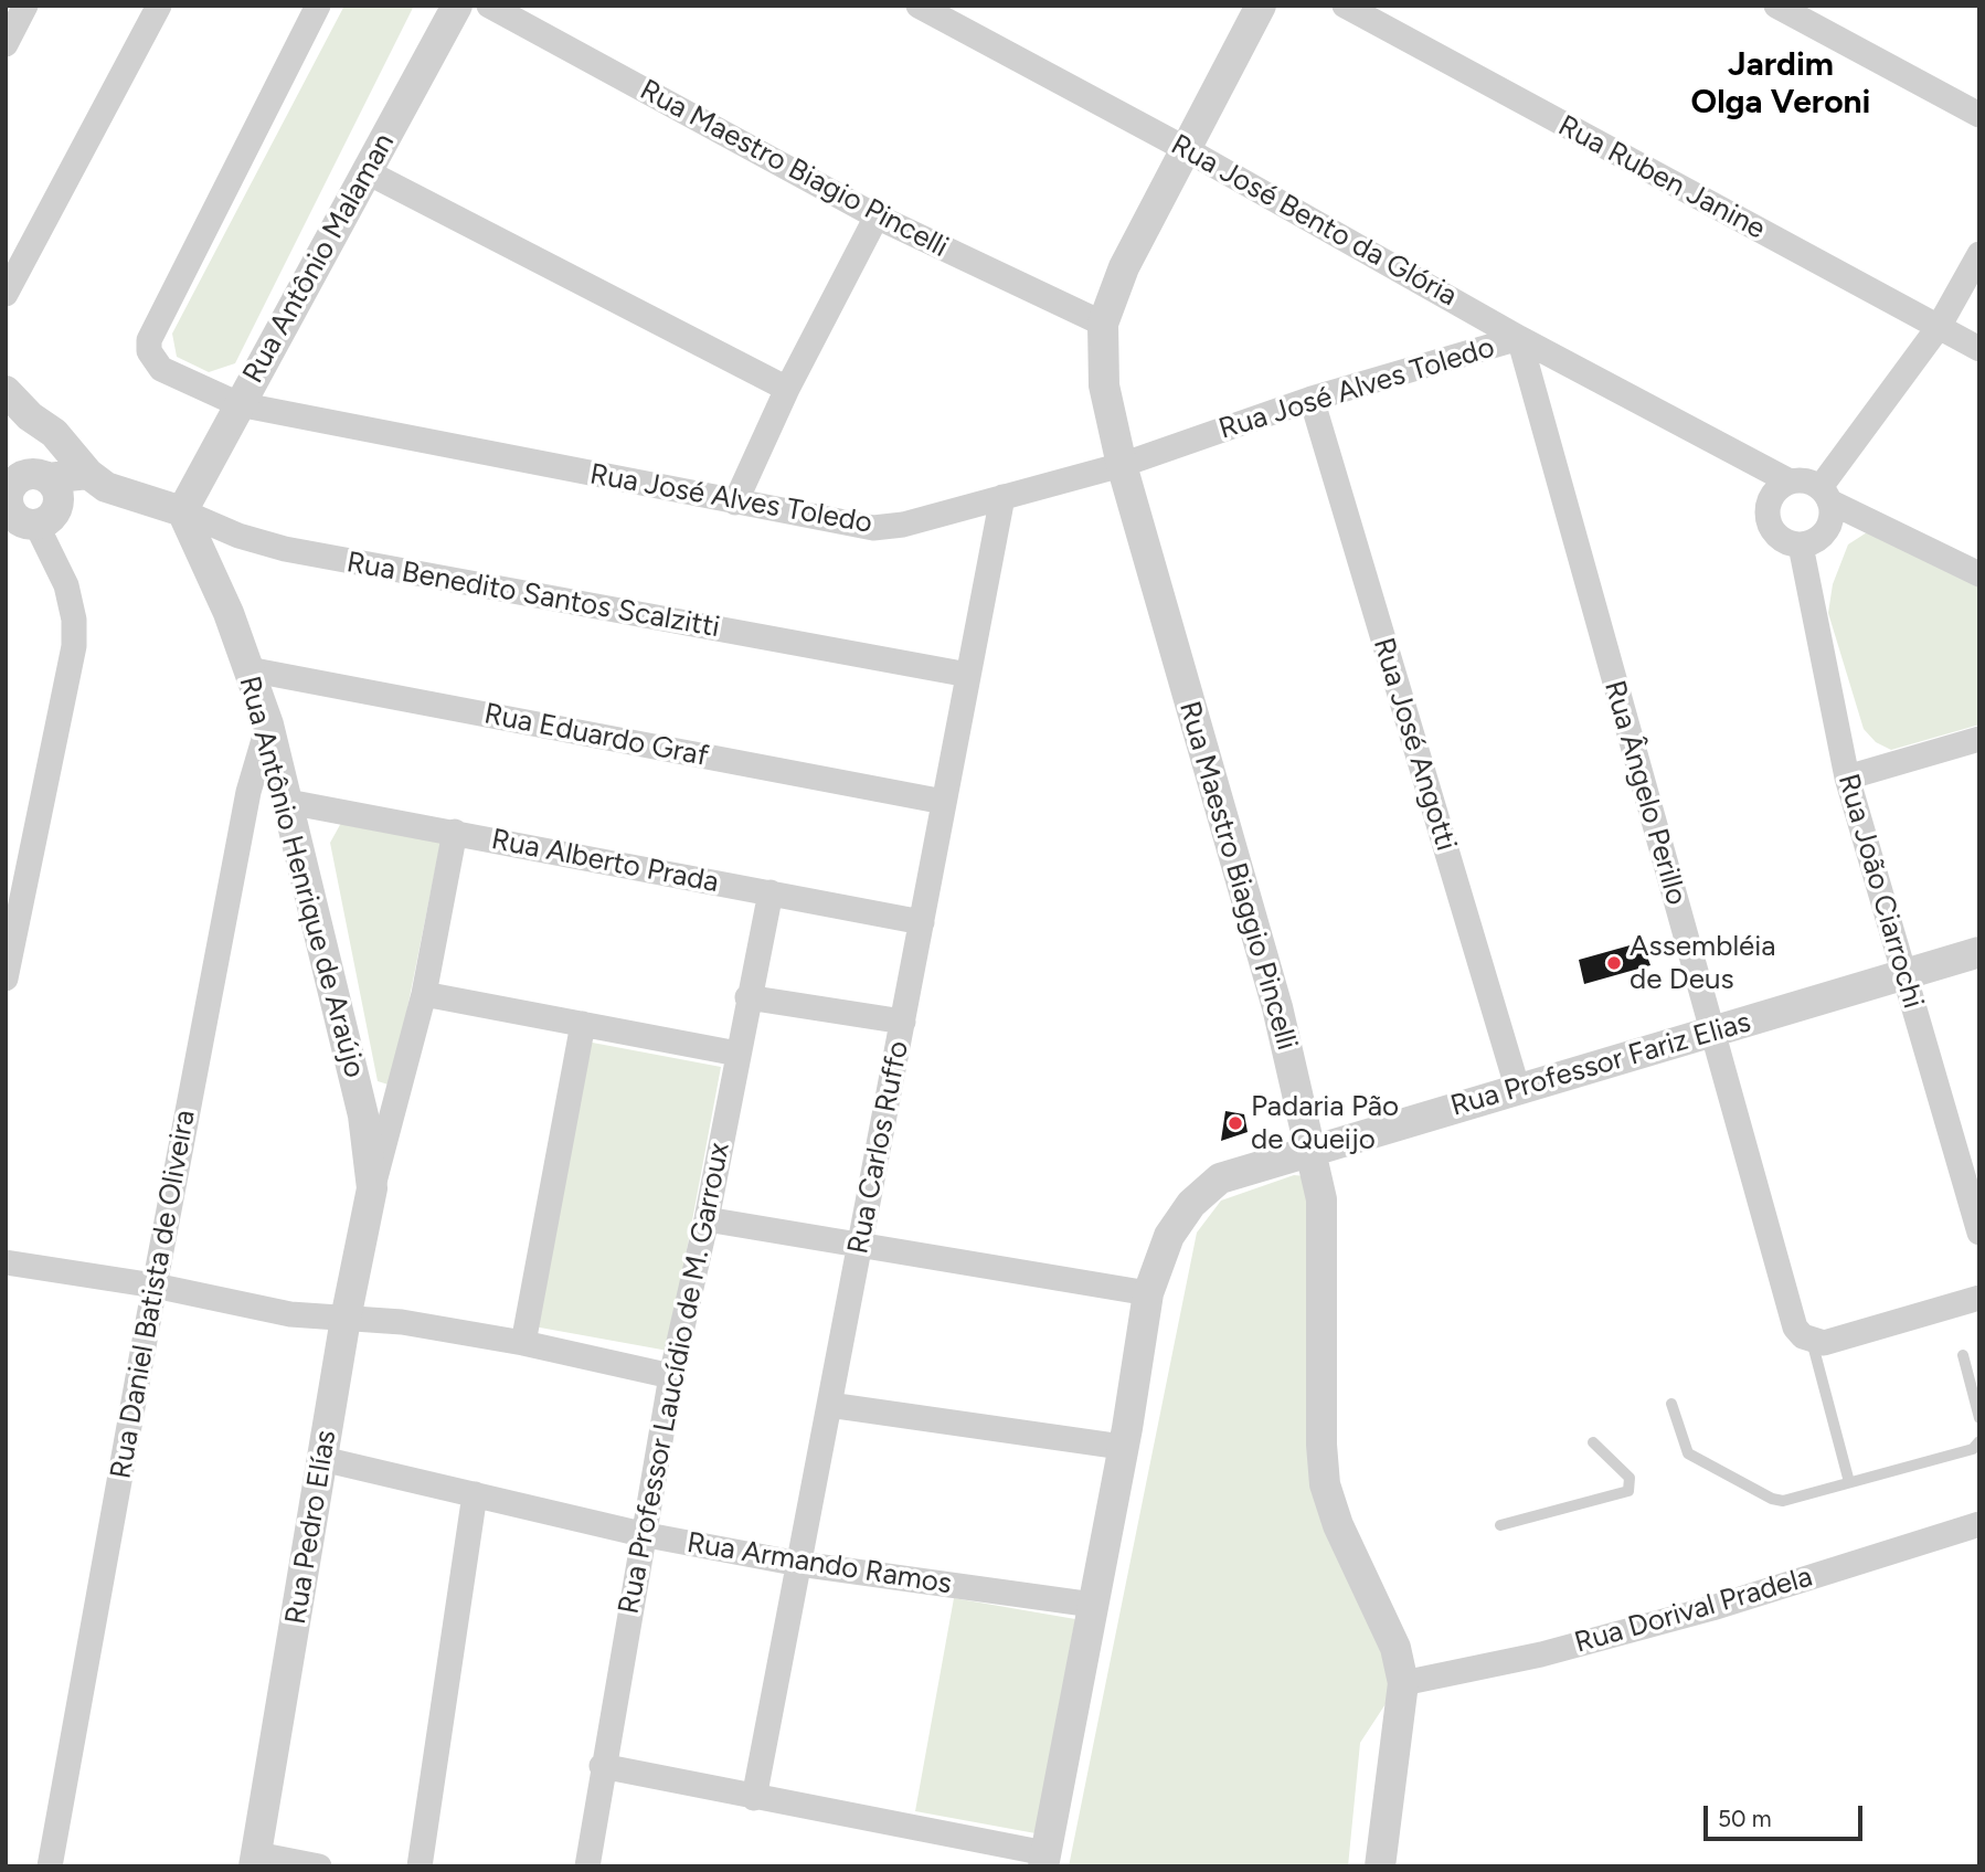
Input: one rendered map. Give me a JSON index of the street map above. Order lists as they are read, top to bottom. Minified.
{"streets":{"street":["Rua Maestro Biagio Pincelli","Rua Ruben Janine","Rua José Bento da Glória","Rua Antônio Malaman","Rua José Alves Toledo","Rua Benedito Santos Scalzitti","Rua Eduardo Graf","Rua José Angotti","Rua Ângelo Perillo","Rua Alberto Prada","Rua Maestro Biaggio Pincelli","Rua Antônio Henrique de Araújo","Rua João Ciarrochi","Rua Professor Fariz Elias","Rua Carlos Ruffo","Rua Daniel Batista de Oliveira","Rua Professor Laucídio de M. Garroux","Rua Pedro Elías","Rua Armando Ramos","Rua Dorival Pradela"]},"crossings":[["Rua Maestro Biagio Pincelli","Rua Maestro Biaggio Pincelli"],["Rua José Bento da Glória","Rua José Alves Toledo"],["Rua José Bento da Glória","Rua Ângelo Perillo"],["Rua José Bento da Glória","Rua Maestro Biaggio Pincelli"],["Rua José Bento da Glória","Rua João Ciarrochi"],["Rua Antônio Malaman","Rua José Alves Toledo"],["Rua Antônio Malaman","Rua Benedito Santos Scalzitti"],["Rua Antônio Malaman","Rua Antônio Henrique de Araújo"],["Rua José Alves Toledo","Rua José Angotti"],["Rua José Alves Toledo","Rua Ângelo Perillo"],["Rua José Alves Toledo","Rua Maestro Biaggio Pincelli"],["Rua José Alves Toledo","Rua Carlos Ruffo"],["Rua Benedito Santos Scalzitti","Rua Antônio Henrique de Araújo"],["Rua Benedito Santos Scalzitti","Rua Carlos Ruffo"],["Rua Eduardo Graf","Rua Antônio Henrique de Araújo"],["Rua Eduardo Graf","Rua Carlos Ruffo"],["Rua José Angotti","Rua Professor Fariz Elias"],["Rua Ângelo Perillo","Rua Professor Fariz Elias"],["Rua Alberto Prada","Rua Antônio Henrique de Araújo"],["Rua Alberto Prada","Rua Carlos Ruffo"],["Rua Alberto Prada","Rua Professor Laucídio de M. Garroux"],["Rua Alberto Prada","Rua Pedro Elías"],["Rua Maestro Biaggio Pincelli","Rua Professor Fariz Elias"],["Rua Maestro Biaggio Pincelli","Rua Dorival Pradela"],["Rua Antônio Henrique de Araújo","Rua Daniel Batista de Oliveira"],["Rua Antônio Henrique de Araújo","Rua Pedro Elías"],["Rua João Ciarrochi","Rua Professor Fariz Elias"],["Rua Professor Fariz Elias","Rua Armando Ramos"],["Rua Carlos Ruffo","Rua Armando Ramos"],["Rua Professor Laucídio de M. Garroux","Rua Armando Ramos"],["Rua Pedro Elías","Rua Armando Ramos"]],"districts":["Jardim Olga Veroni"],"places":["Assembléia de Deus","Padaria Pão de Queijo"],"scale_bar":"50 m"}
